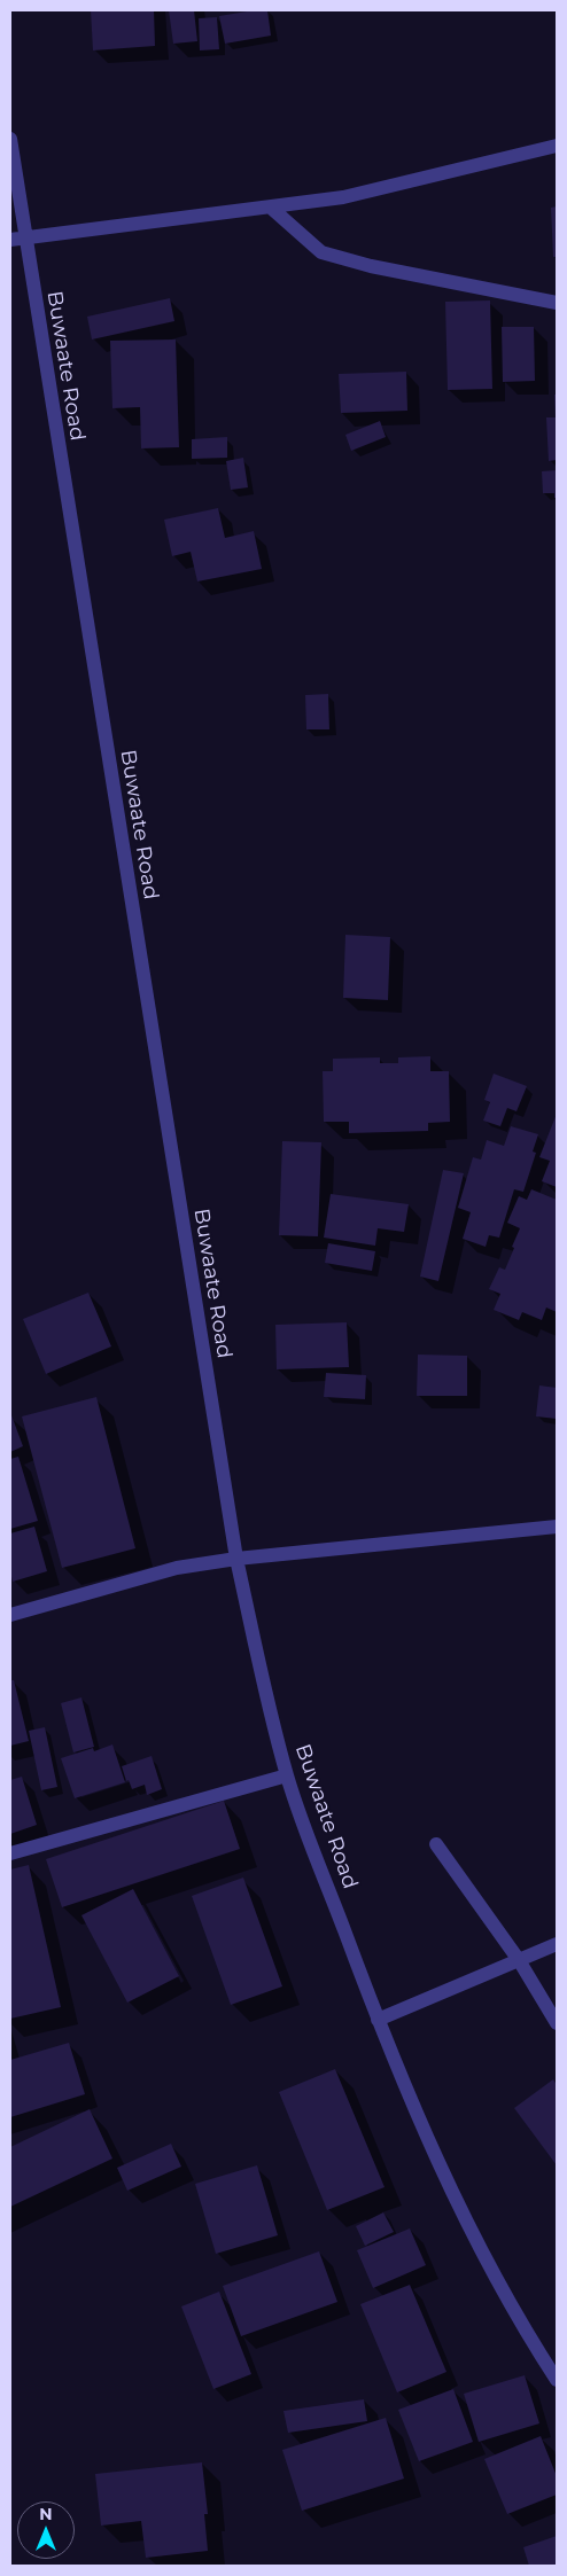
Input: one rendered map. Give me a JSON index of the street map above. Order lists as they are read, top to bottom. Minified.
{"streets":{"street":["Buwaate Road"]},"north":"top"}
